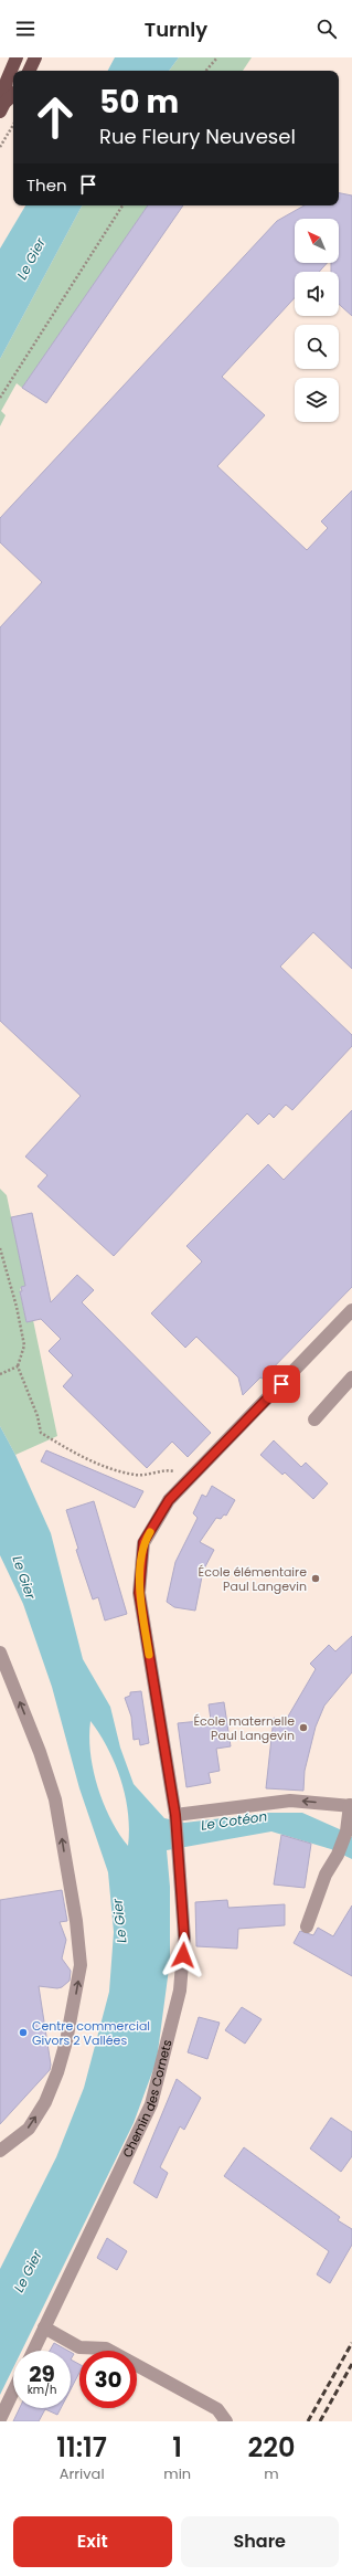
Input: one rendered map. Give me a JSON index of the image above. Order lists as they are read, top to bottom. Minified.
{"streets":{"street":["Chemin des Cornets"]},"water":["Le Gier","Le Cotéon"],"places":["École élémentaire Paul Langevin","École maternelle Paul Langevin","Centre commercial Givors 2 Vallées"],"north":"top left","page":{"header":"Turnly","turn":["50 m","Rue Fleury Neuvesel"],"then":"Then","speed":"29 km/h","limit":"30","eta":["11:17","Arrival","1","min","220","m"],"buttons":["Exit","Share"]}}
